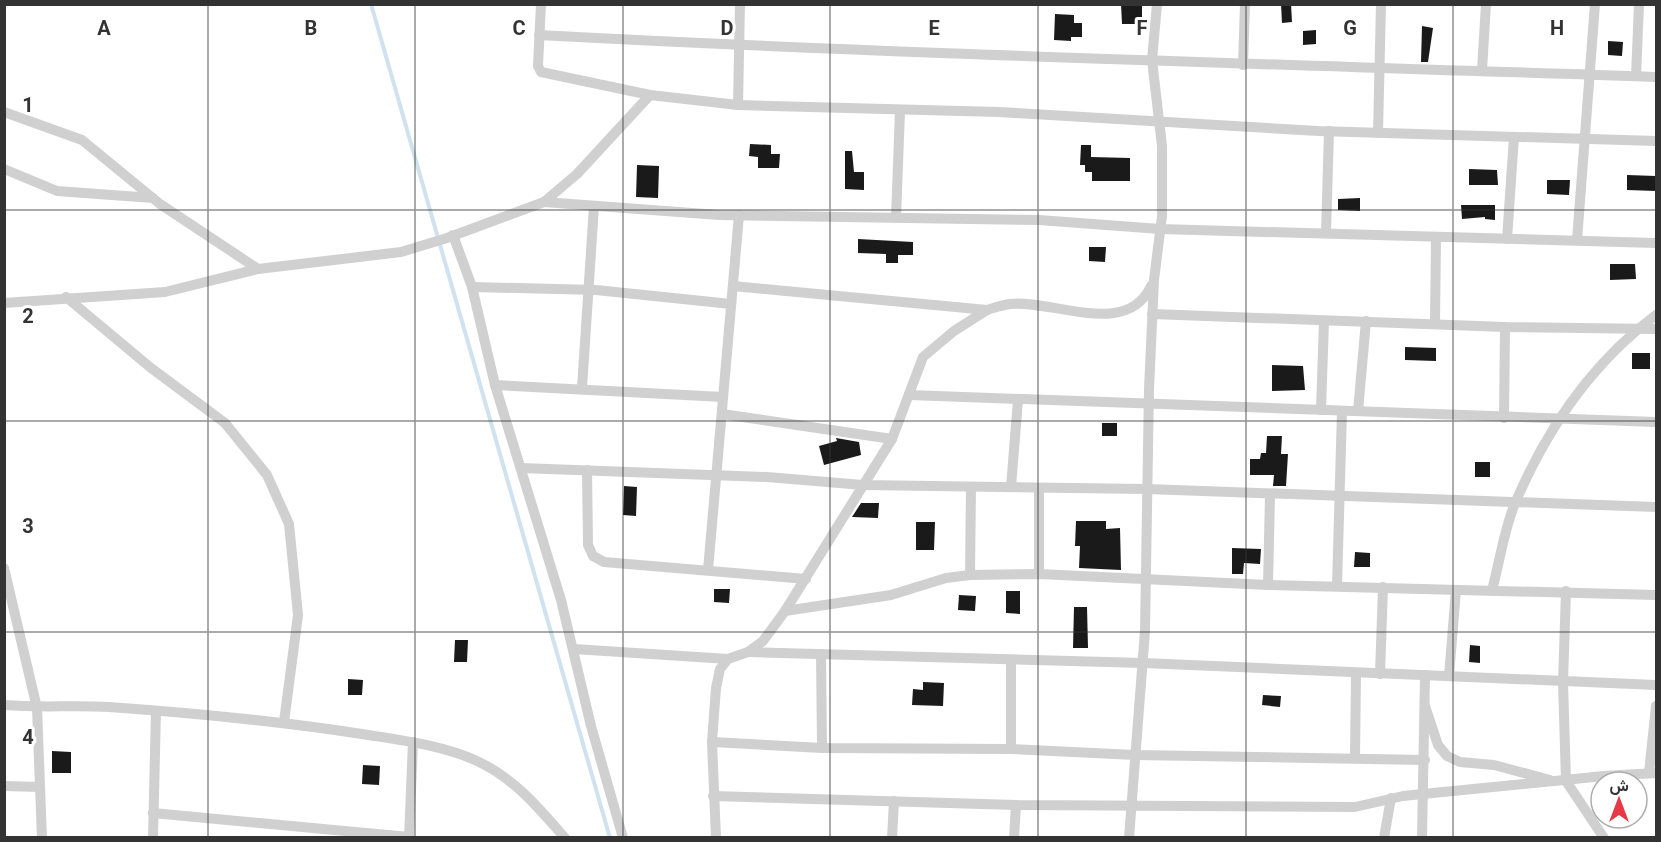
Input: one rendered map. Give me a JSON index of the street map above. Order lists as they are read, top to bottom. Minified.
{"north":"top","grid":{"columns":["A","B","C","D","E","F","G","H"],"rows":["1","2","3","4"]}}
